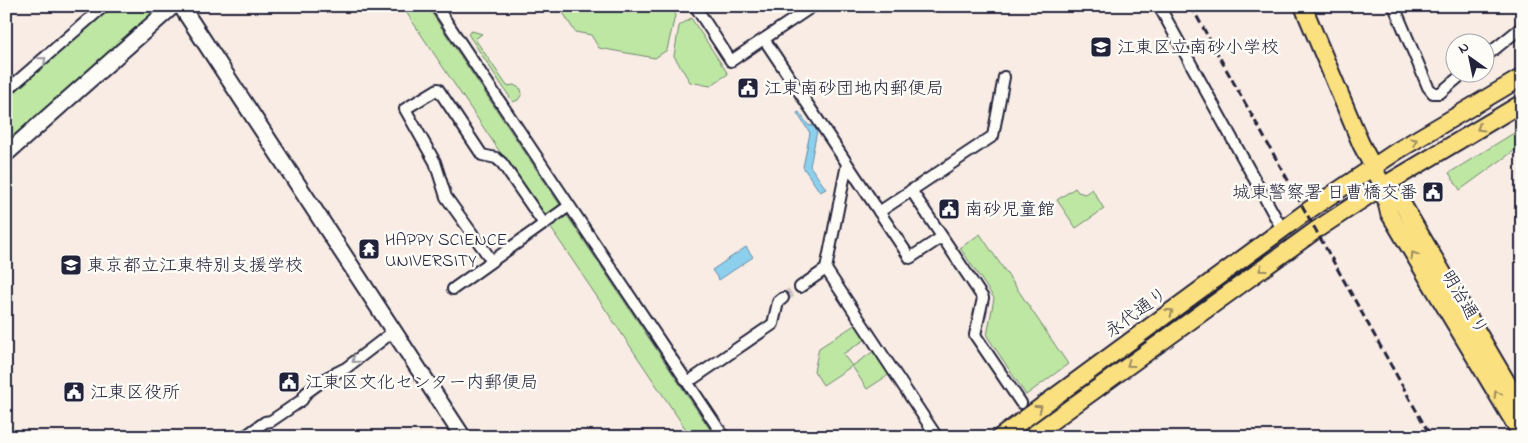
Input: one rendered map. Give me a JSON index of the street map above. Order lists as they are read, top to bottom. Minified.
{"streets":{"main road":["明治通り","永代通り"]},"crossings":[["明治通り","永代通り"]],"places":{"school or university":["江東区立南砂小学校","東京都立江東特別支援学校"],"public building":["江東南砂団地内郵便局","城東警察署 日曹橋交番","南砂児童館","江東区文化センター内郵便局","江東区役所"],"temple":["HAPPY SCIENCE UNIVERSITY"]},"north":"top left"}
